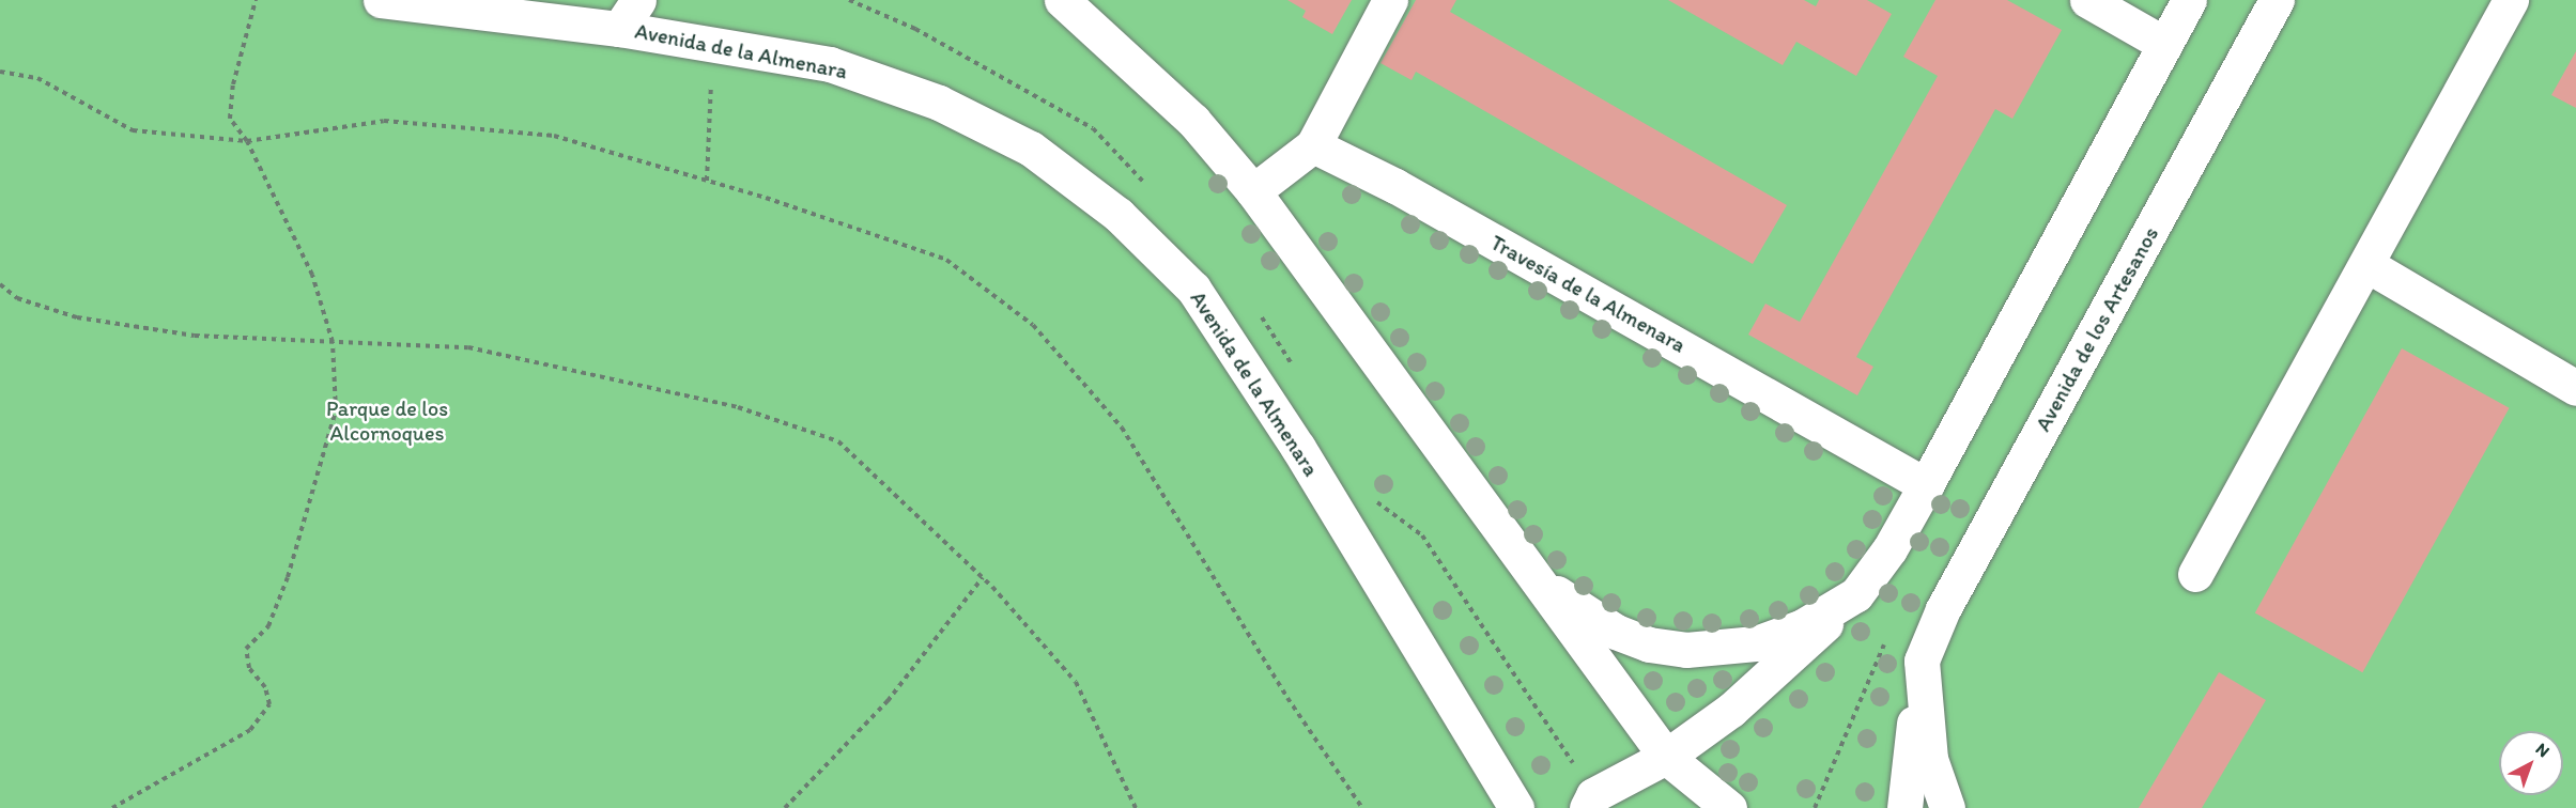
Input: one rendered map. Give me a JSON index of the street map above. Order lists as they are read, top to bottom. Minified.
{"streets":{"street":["Avenida de la Almenara","Travesía de la Almenara","Avenida de los Artesanos"]},"parks":["Parque de los Alcornoques"],"north":"top right"}
